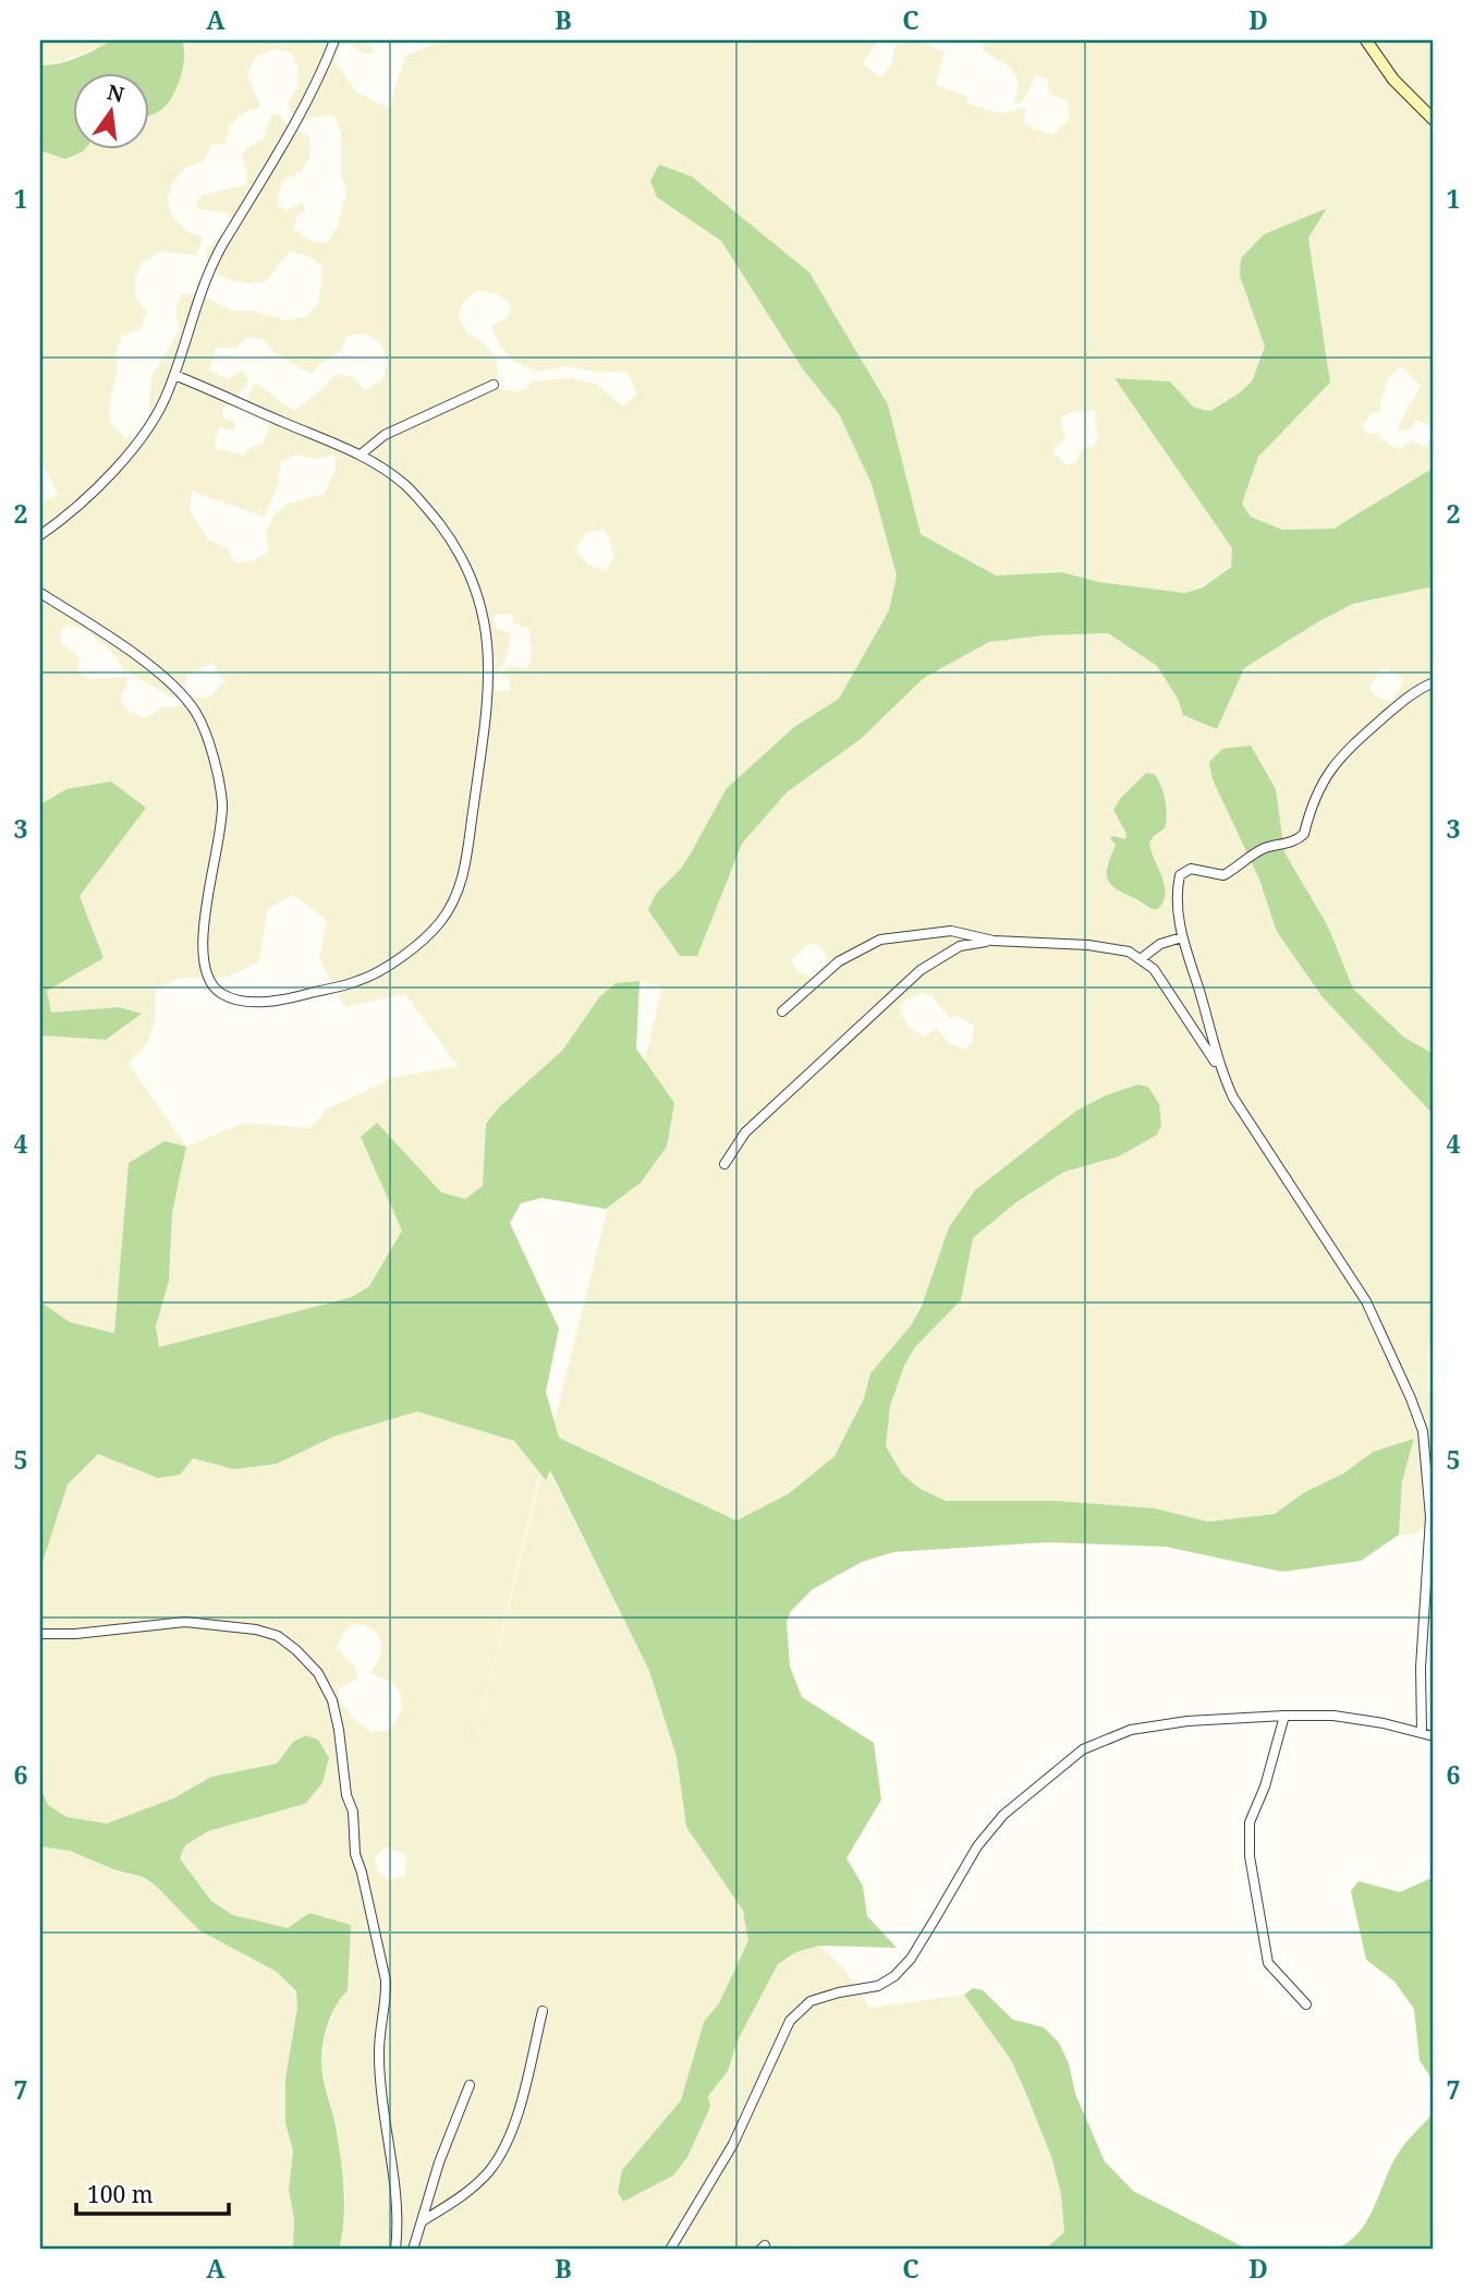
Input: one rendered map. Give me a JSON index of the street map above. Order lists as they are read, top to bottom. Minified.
{"scale_bar":"100 m","north":"top","grid":{"columns":["A","B","C","D"],"rows":["1","2","3","4","5","6","7"]}}
